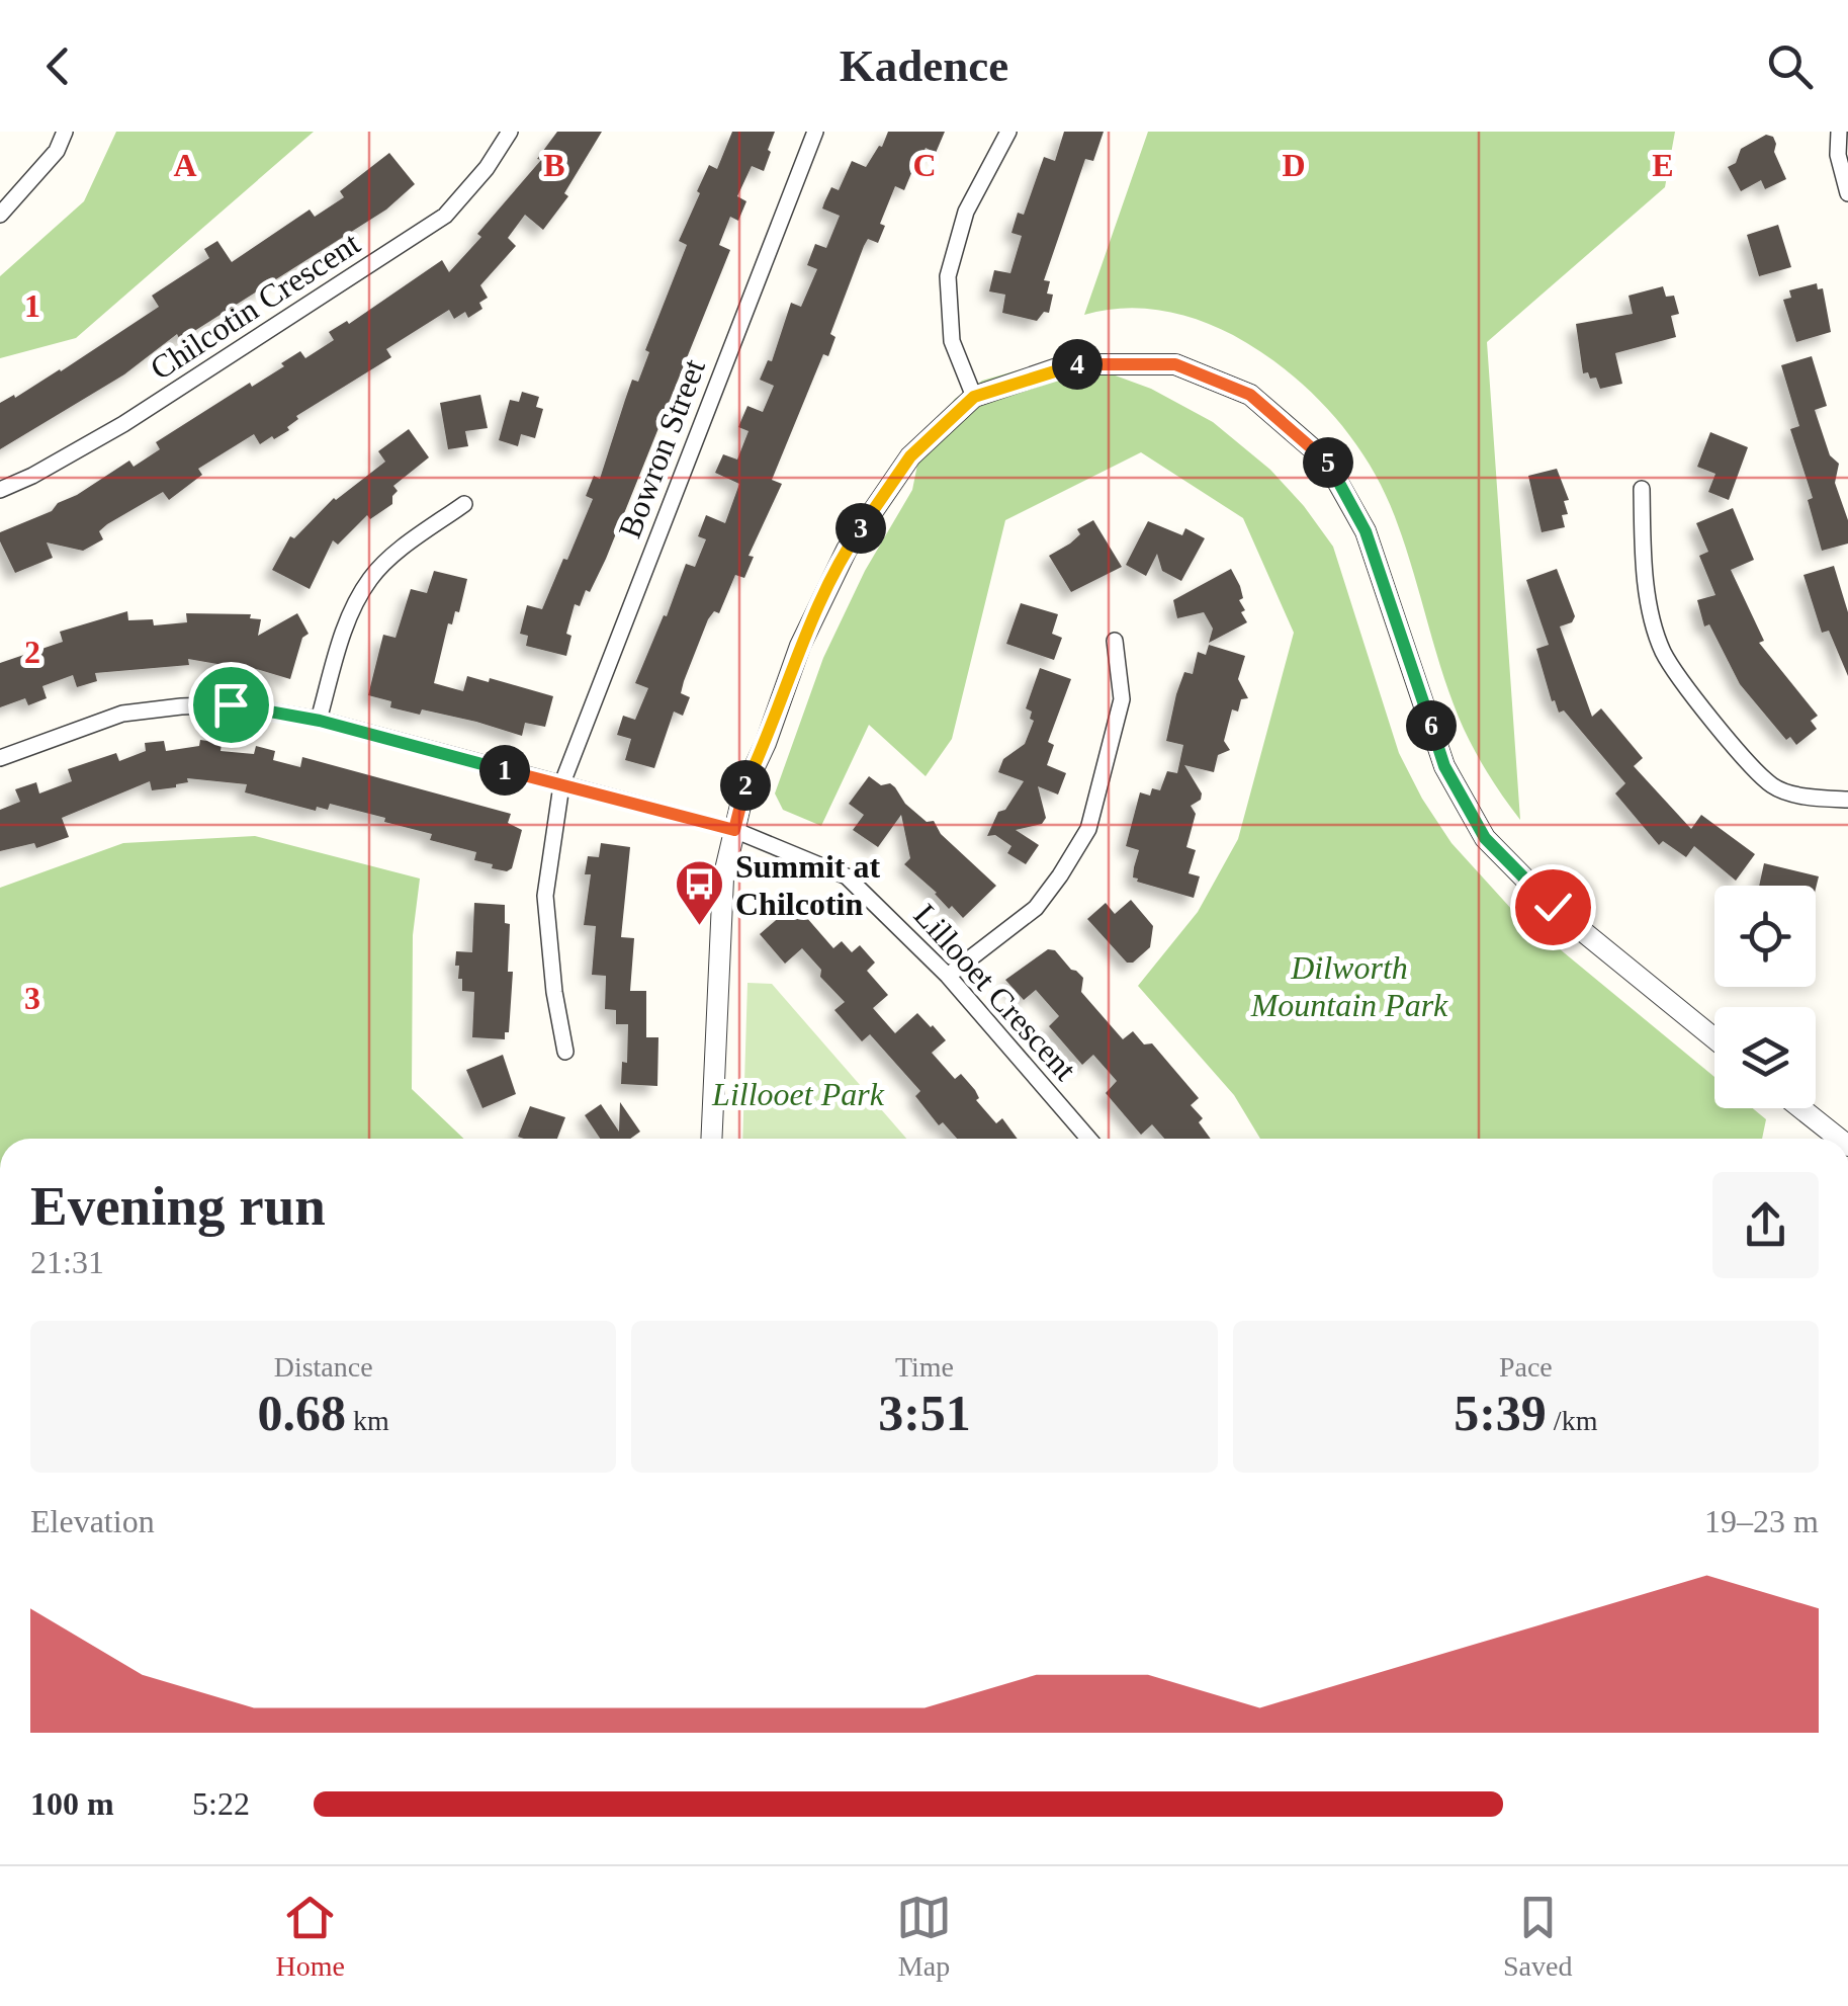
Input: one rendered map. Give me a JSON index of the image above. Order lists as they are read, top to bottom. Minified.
{"streets":{"street":["Chilcotin Crescent","Bowron Street","Lillooet Crescent"]},"parks":["Dilworth Mountain Park","Lillooet Park"],"places":{"bus stop":["Summit at Chilcotin"]},"page":{"header":"Kadence","pins":["4","5","3","6","1","2"],"heading":["Evening run","21:31"],"stats":[["Distance","0.68 km"],["Time","3:51"],["Pace","5:39 /km"]],"chart":["Elevation","19–23 m"],"list":[{"name":"100 m","note":"5:22"}],"tabs":["Home","Map","Saved"]},"grid":{"columns":["A","B","C","D","E"],"rows":["1","2","3"]}}
